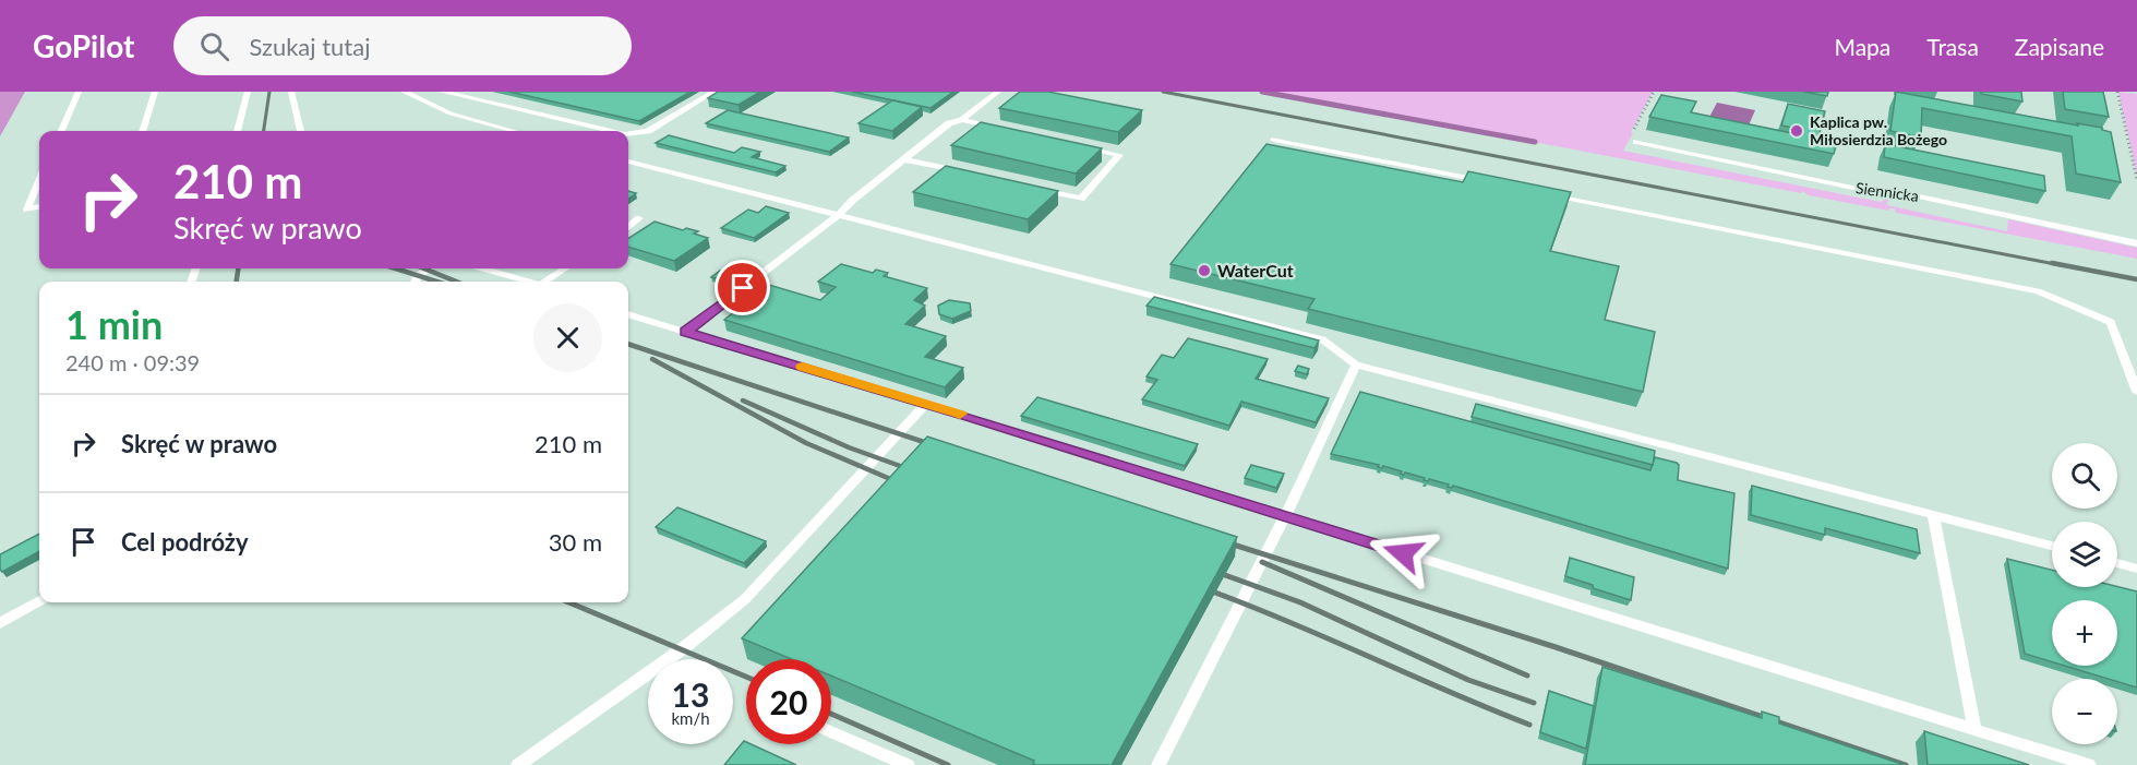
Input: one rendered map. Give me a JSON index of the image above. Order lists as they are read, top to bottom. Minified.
{"streets":{"lane":["Siennicka"]},"places":["Kaplica pw. Miłosierdzia Bożego","WaterCut"],"page":{"header":"GoPilot","search":"Szukaj tutaj","nav":["Mapa","Trasa","Zapisane"],"turn":["210 m","Skręć w prawo"],"heading":["1 min","240 m · 09:39"],"list":[{"name":"Skręć w prawo","value":"210 m"},{"name":"Cel podróży","value":"30 m"}],"map_buttons":["+","−"],"speed":"13 km/h","limit":"20"}}
